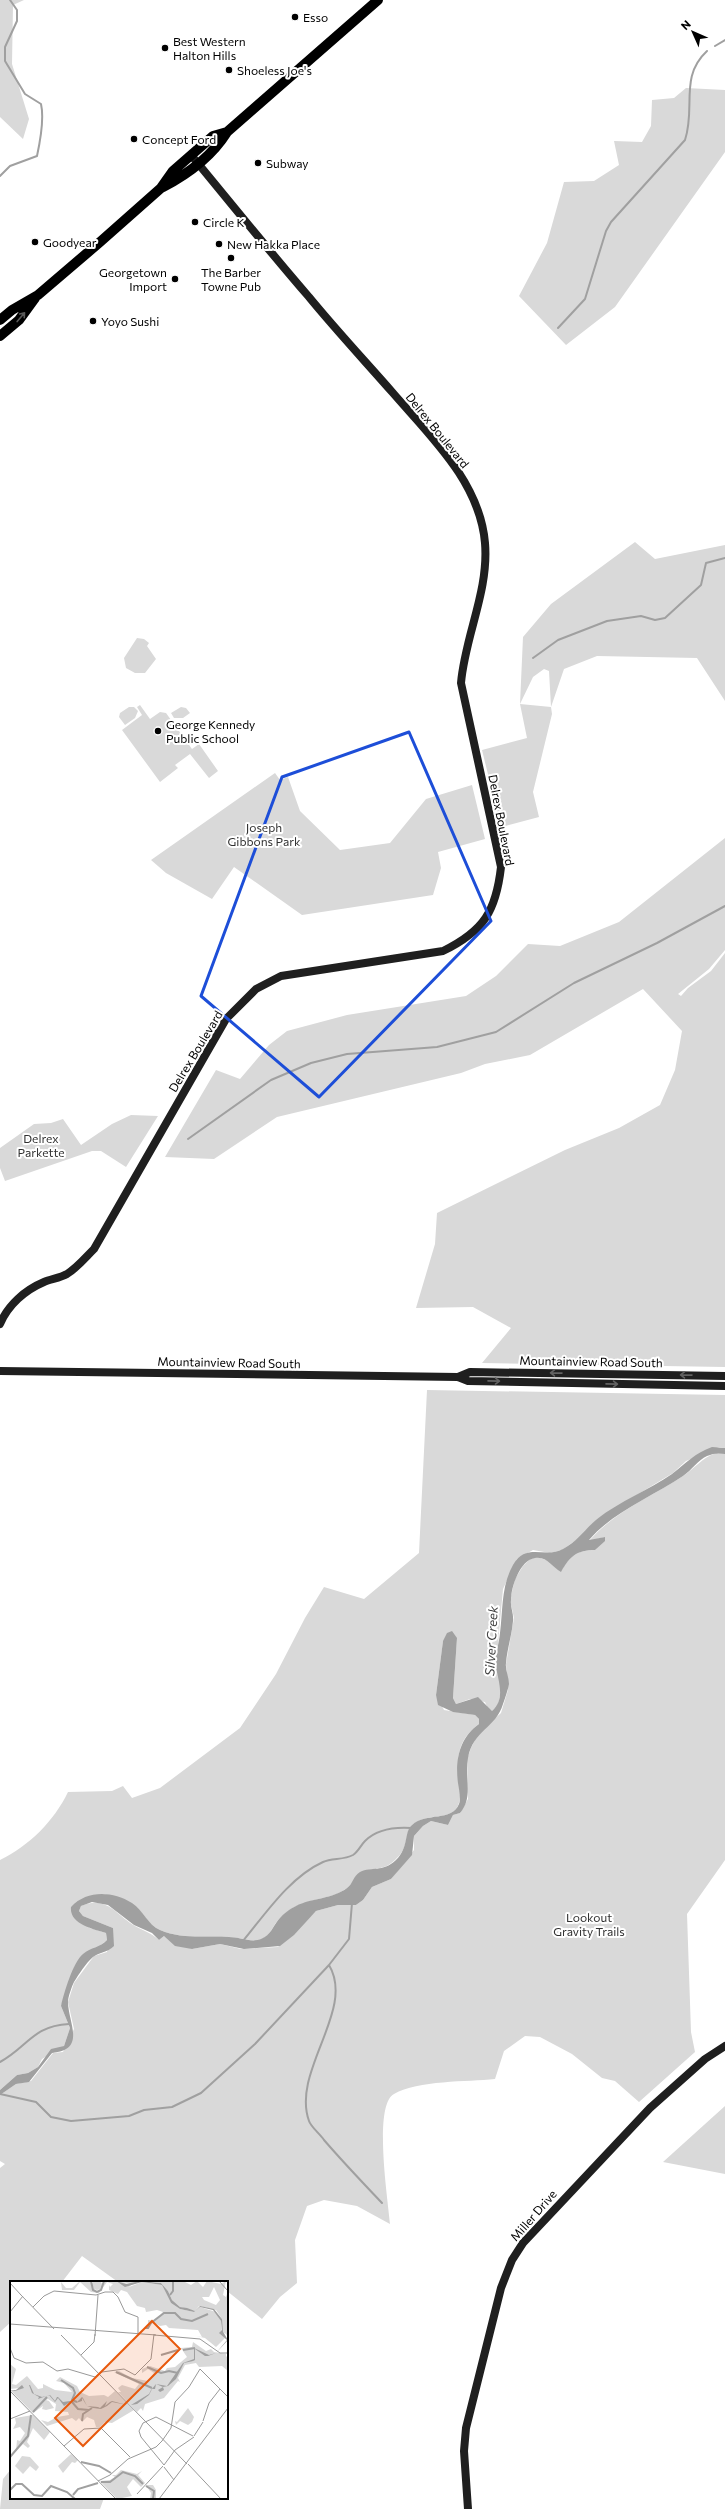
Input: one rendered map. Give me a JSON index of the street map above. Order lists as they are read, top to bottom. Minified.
{"streets":{"street":["Delrex Boulevard","Mountainview Road South","Miller Drive"]},"water":["Silver Creek"],"parks":["Joseph Gibbons Park","Delrex Parkette","Lookout Gravity Trails"],"places":["Esso","Best Western Halton Hills","Shoeless Joe's","Concept Ford","Subway","Circle K","Goodyear","New Hakka Place","The Barber Towne Pub","Georgetown Import","Yoyo Sushi","George Kennedy Public School"],"north":"top left"}
